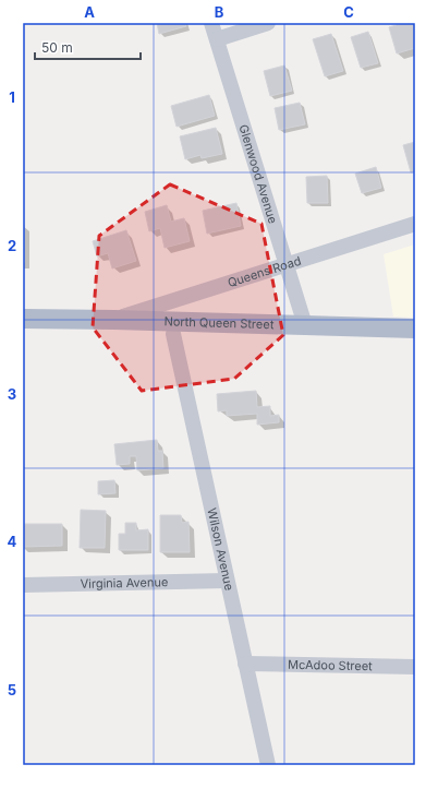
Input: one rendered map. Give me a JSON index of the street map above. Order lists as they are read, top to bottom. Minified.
{"streets":{"main road":["North Queen Street"],"street":["Glenwood Avenue","Queens Road","Wilson Avenue","Virginia Avenue","McAdoo Street"]},"crossings":[["Glenwood Avenue","Queens Road"],["Glenwood Avenue","North Queen Street"],["Queens Road","North Queen Street"],["Wilson Avenue","Virginia Avenue"],["Wilson Avenue","McAdoo Street"]],"scale_bar":"50 m","grid":{"columns":["A","B","C"],"rows":["1","2","3","4","5"]}}
